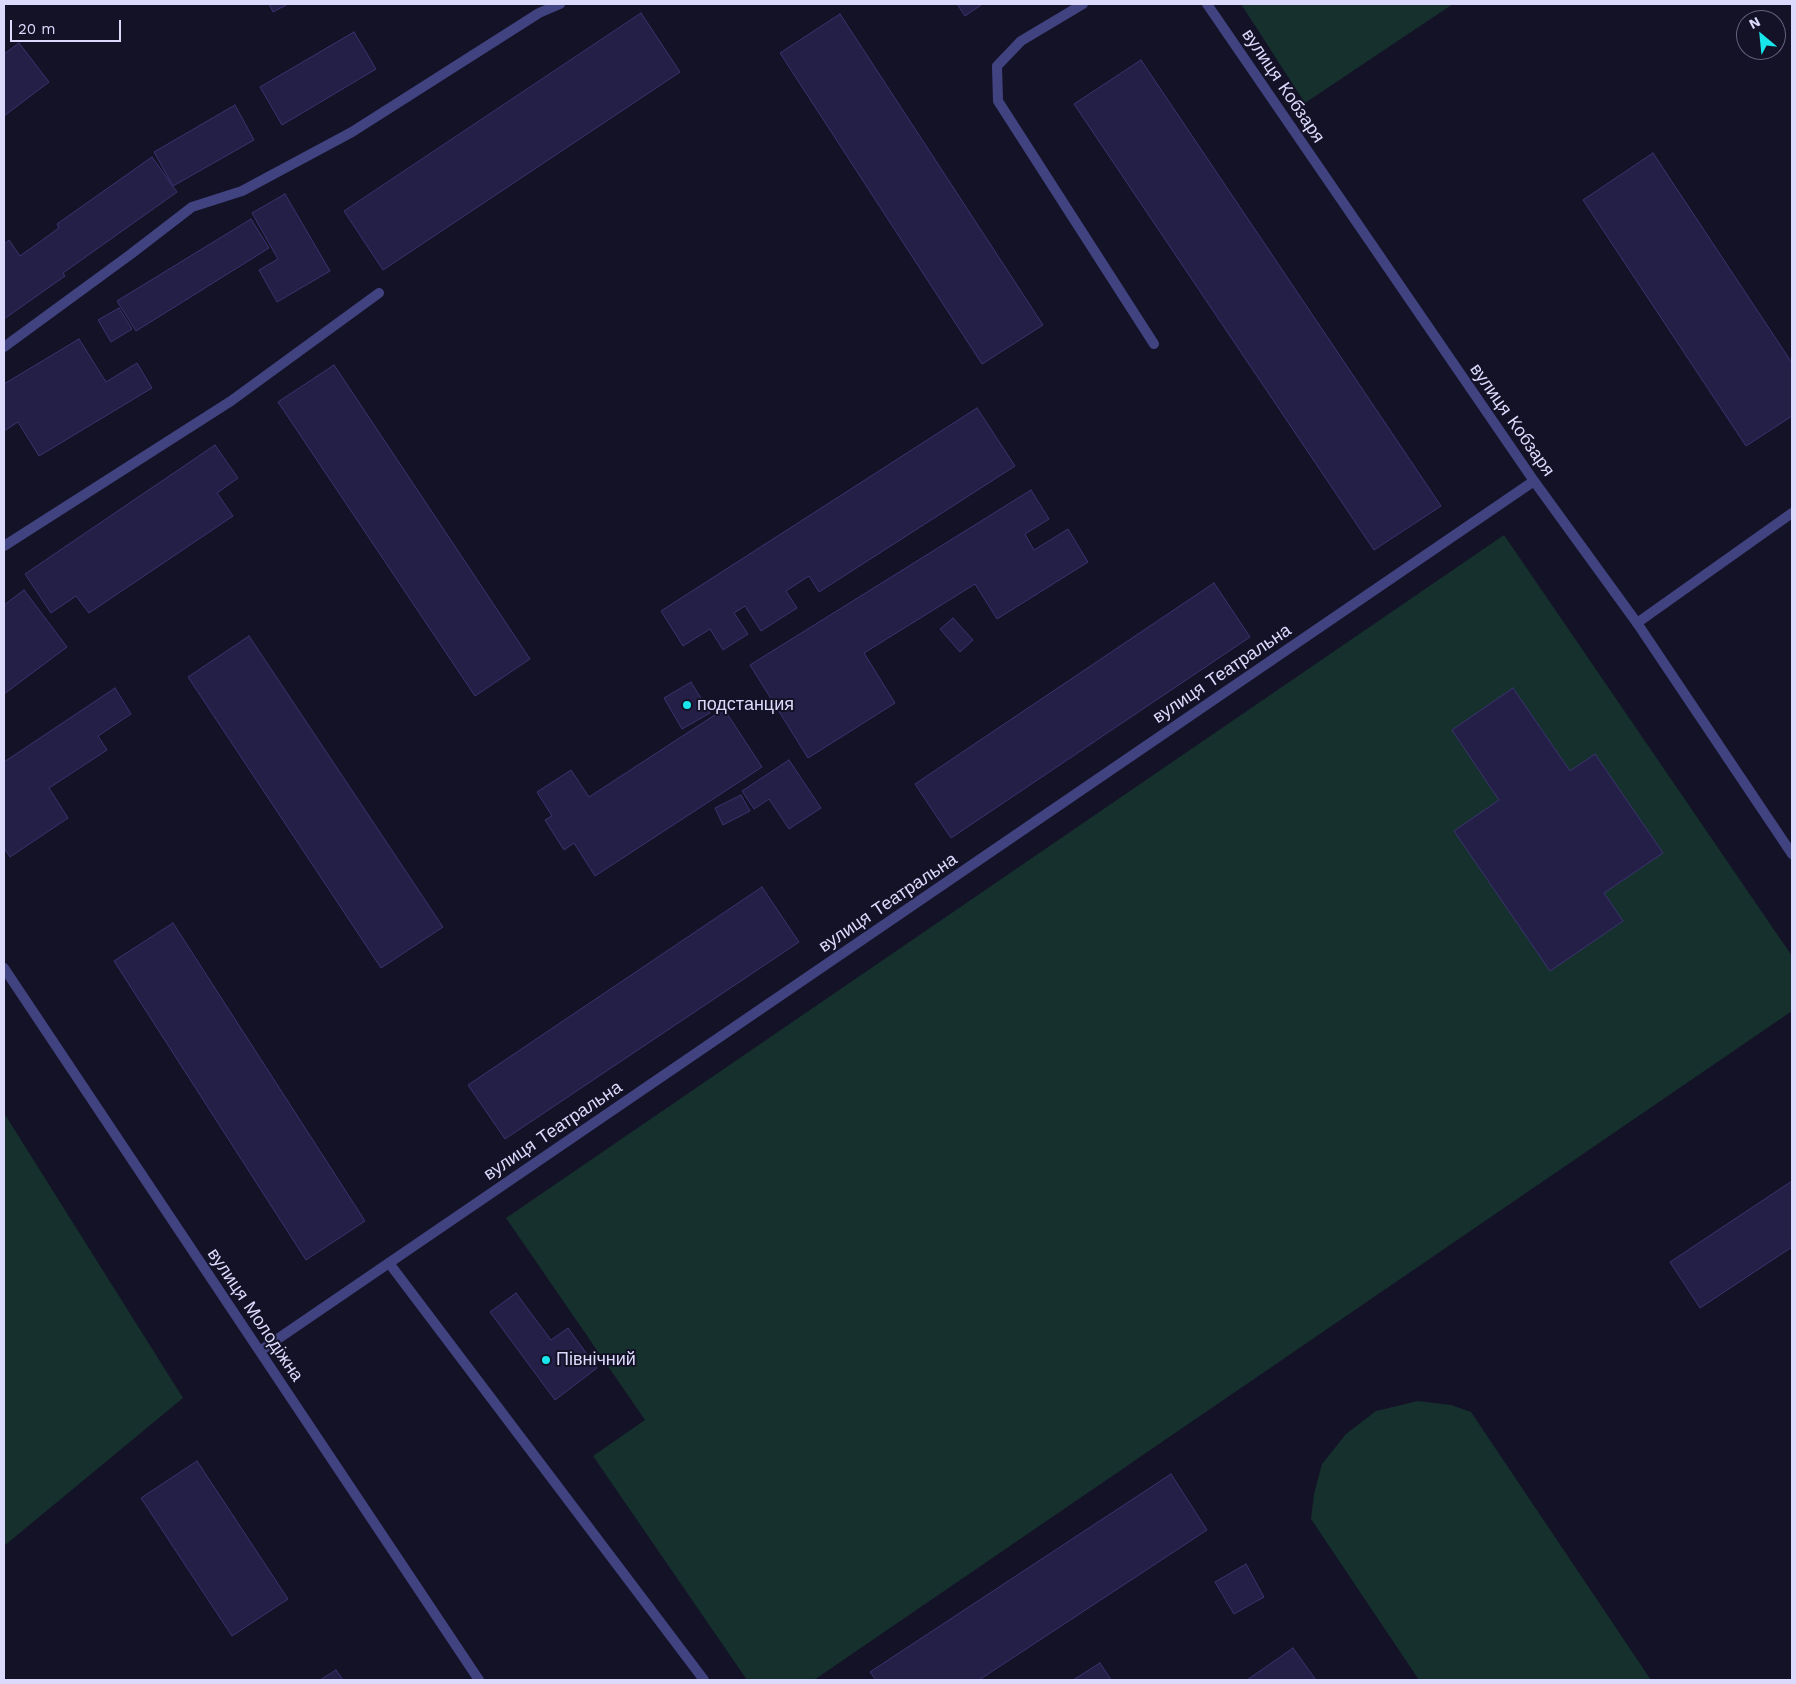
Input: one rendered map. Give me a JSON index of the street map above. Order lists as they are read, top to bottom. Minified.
{"streets":{"street":["вулиця Кобзаря","вулиця Театральна","вулиця Молодіжна"]},"crossings":[["вулиця Кобзаря","вулиця Театральна"],["вулиця Театральна","вулиця Молодіжна"]],"places":["подстанция","Північний"],"scale_bar":"20 m","north":"top left"}
